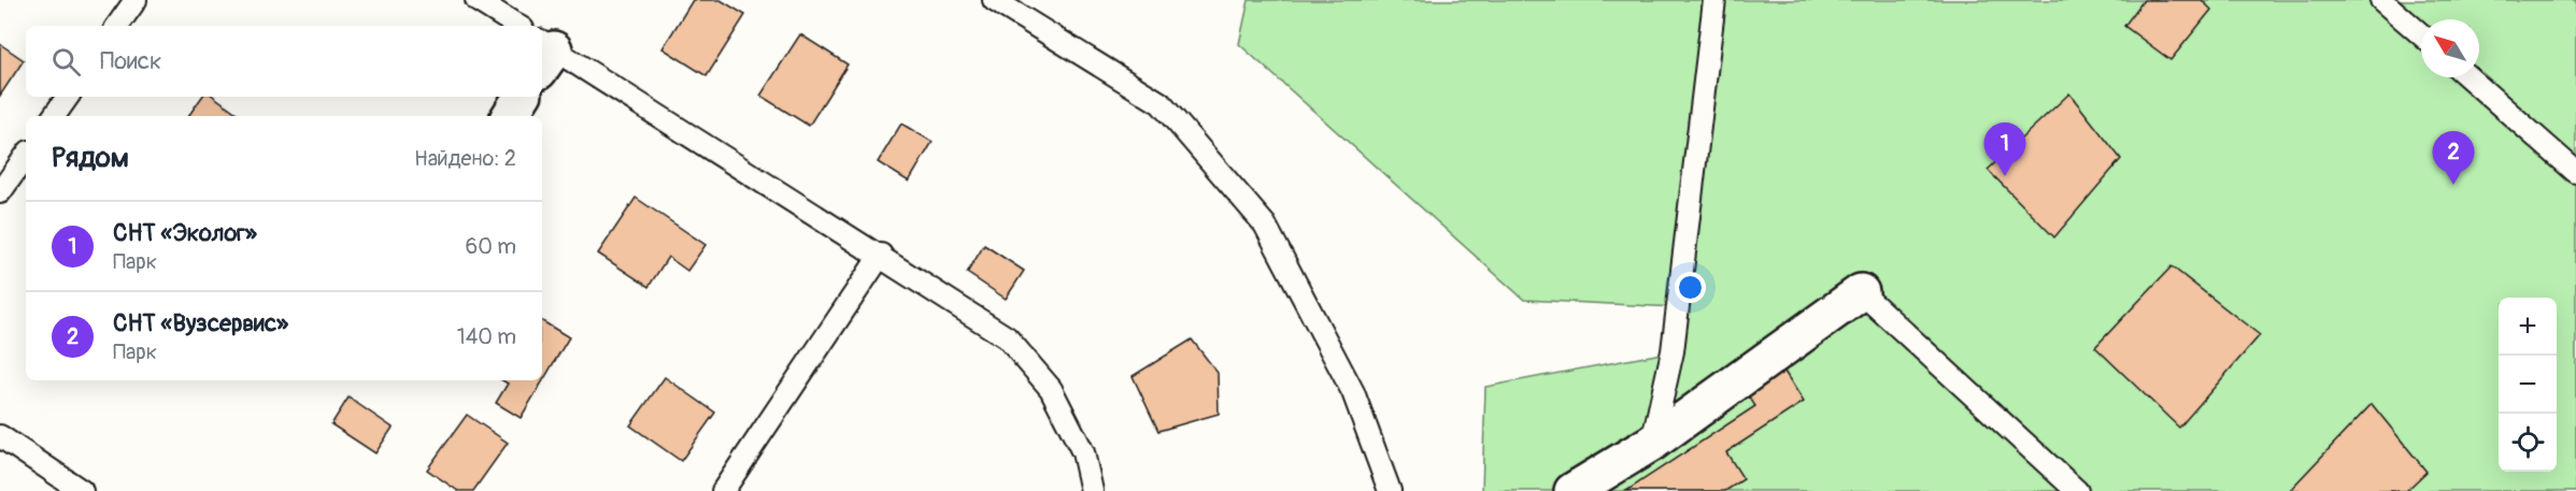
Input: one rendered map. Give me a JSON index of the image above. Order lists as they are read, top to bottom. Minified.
{"north":"top left","page":{"search":"Поиск","heading":["Рядом","Найдено: 2"],"pins":["1","2"],"list":[{"mark":"1","name":"СНТ «Эколог»","note":"Парк","value":"60 m"},{"mark":"2","name":"СНТ «Вузсервис»","note":"Парк","value":"140 m"}],"map_buttons":["+","−"]}}
